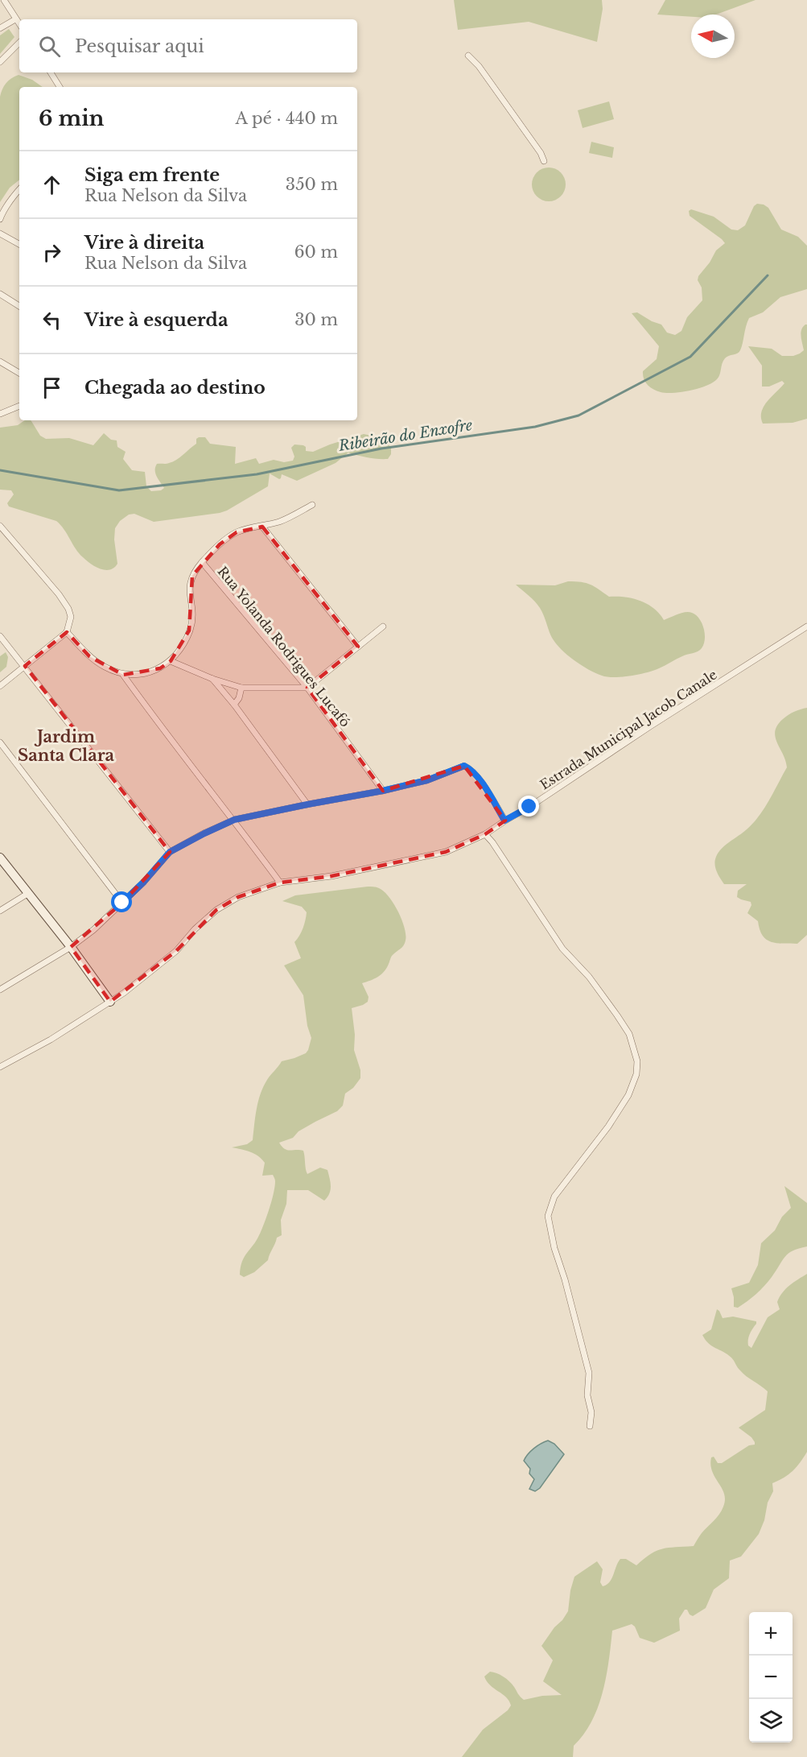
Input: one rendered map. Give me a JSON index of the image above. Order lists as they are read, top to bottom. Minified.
{"streets":{"street":["Rua Yolanda Rodrigues Lucafó","Estrada Municipal Jacob Canale"]},"districts":["Jardim Santa Clara"],"water":["Ribeirão do Enxofre"],"north":"left","page":{"search":"Pesquisar aqui","heading":["6 min","A pé · 440 m"],"list":[["Siga em frente","Rua Nelson da Silva","350 m"],["Vire à direita","Rua Nelson da Silva","60 m"],["Vire à esquerda","30 m"],"Chegada ao destino"],"map_buttons":["+","−"]}}
